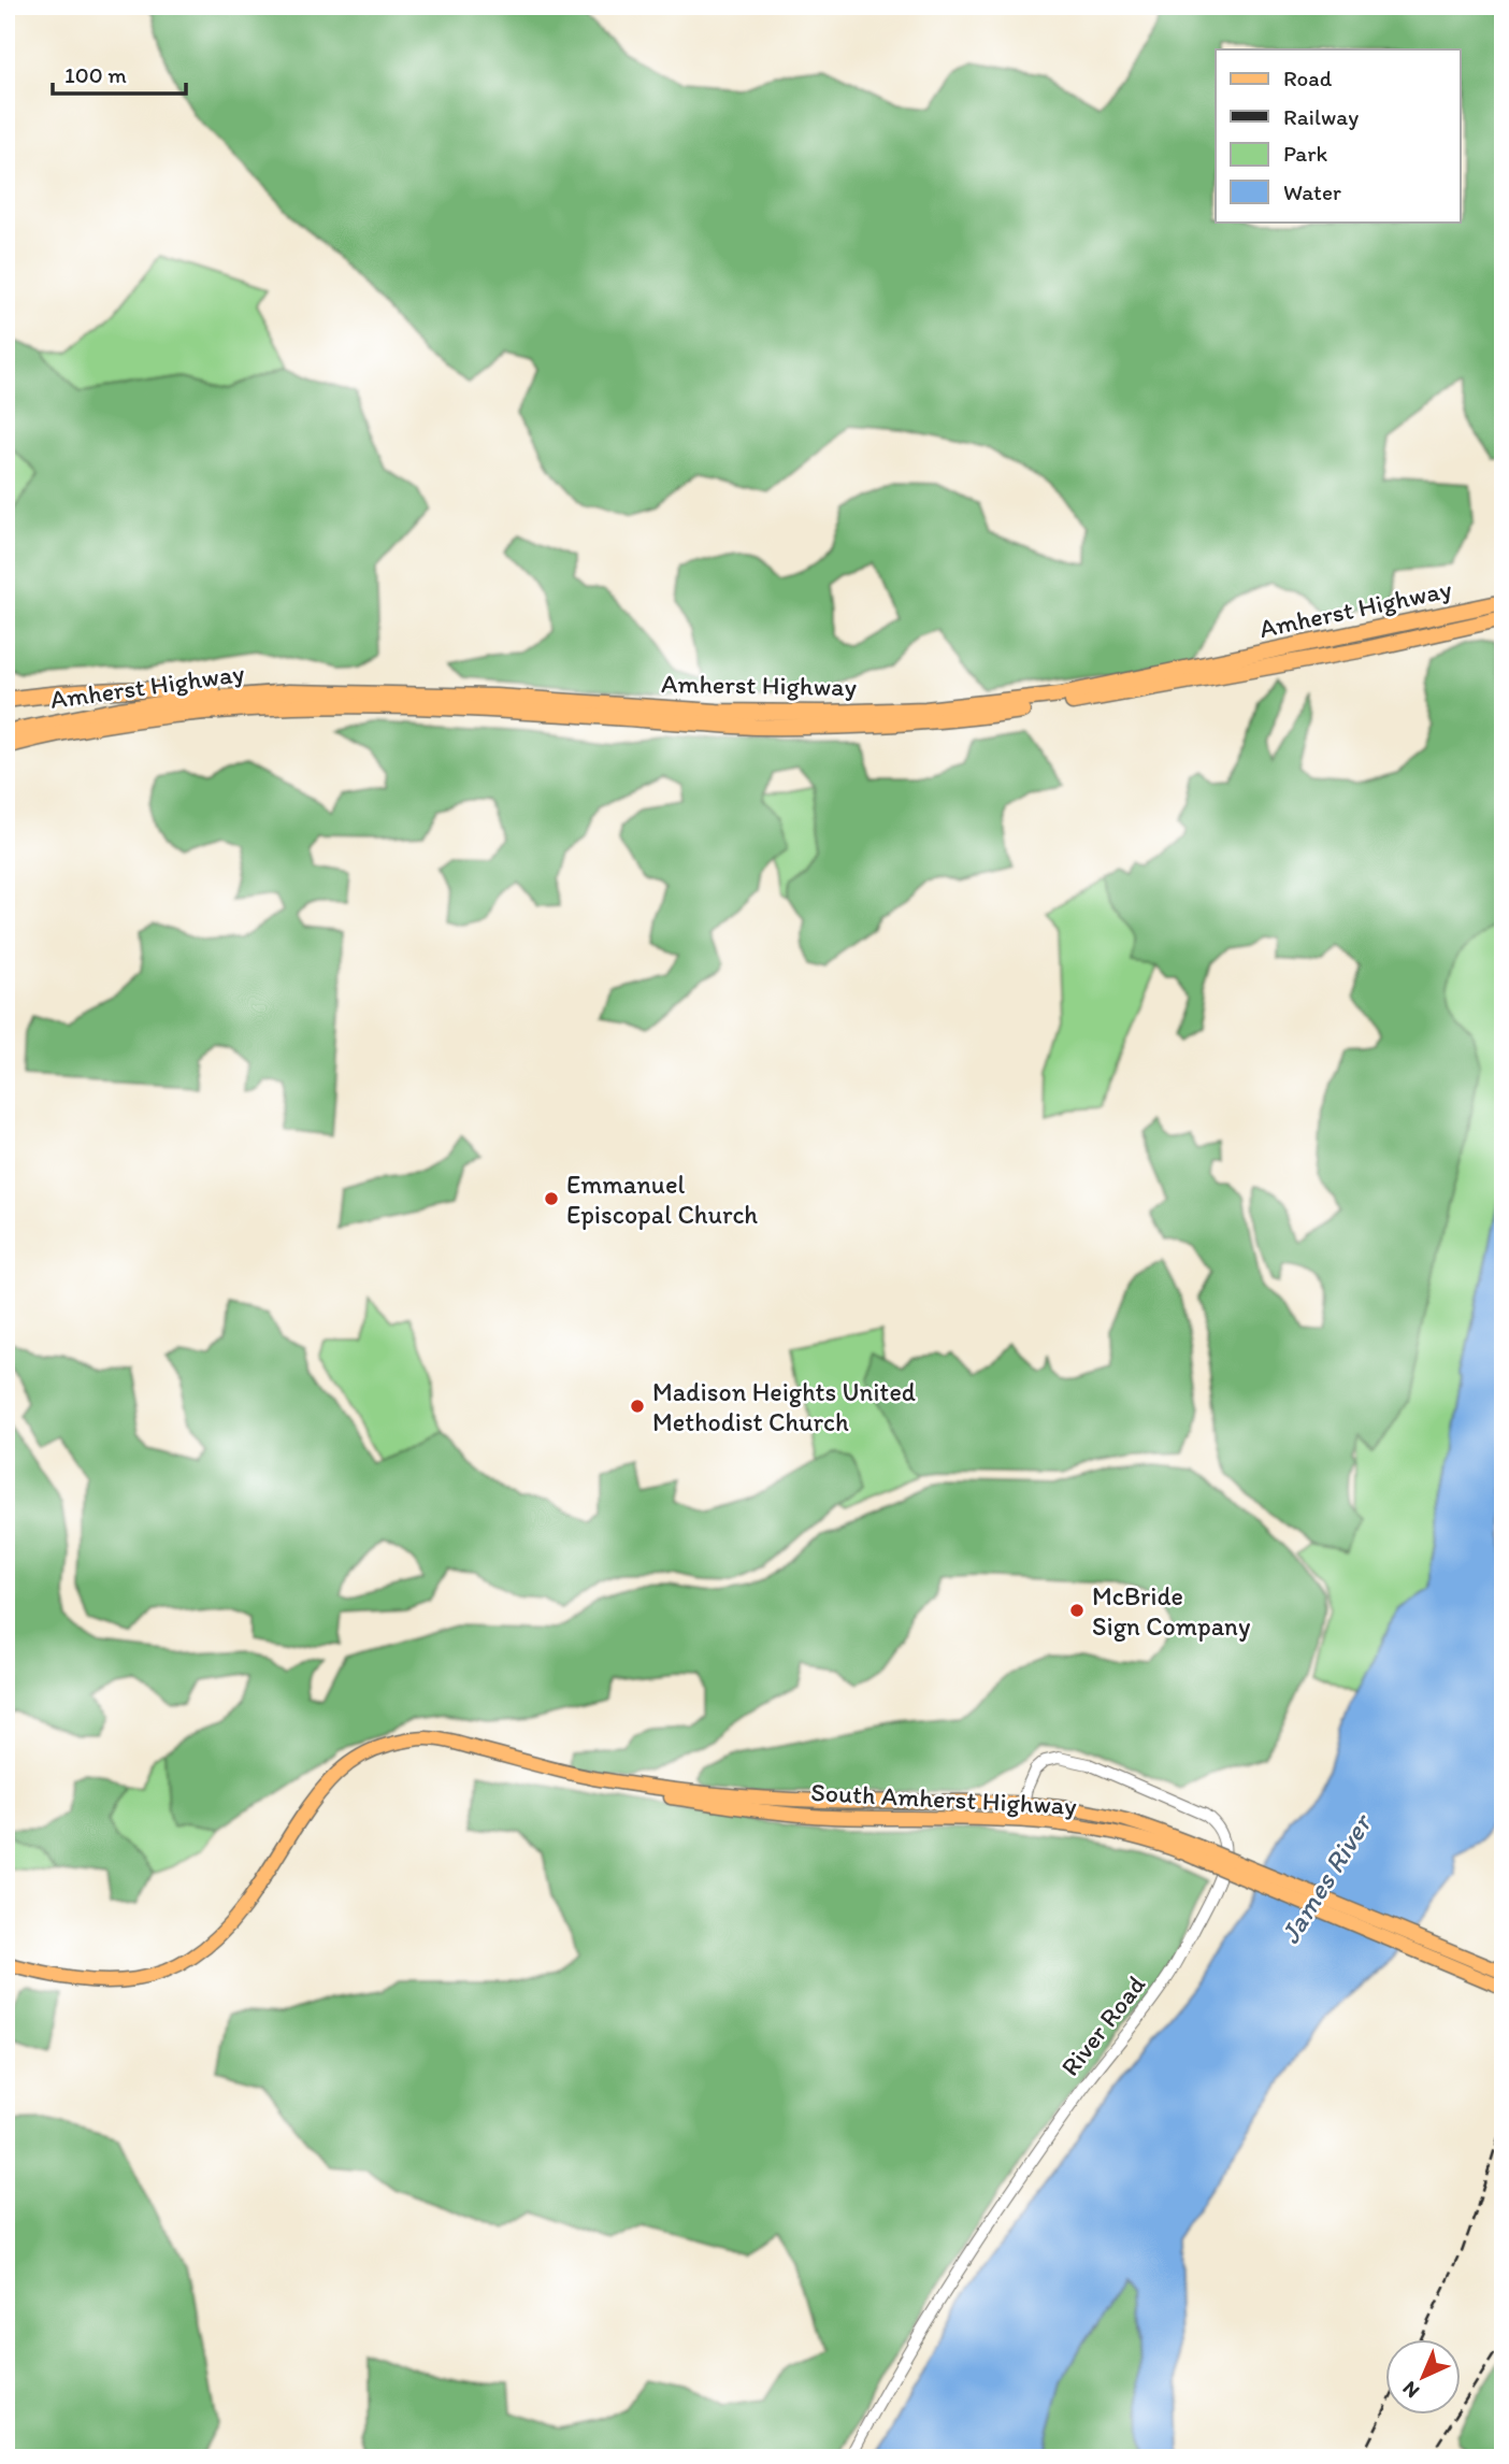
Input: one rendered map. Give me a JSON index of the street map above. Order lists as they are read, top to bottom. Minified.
{"streets":{"highway":["Amherst Highway"],"main road":["South Amherst Highway"],"street":["River Road"]},"crossings":[["South Amherst Highway","River Road"]],"water":["James River"],"places":["Emmanuel Episcopal Church","Madison Heights United Methodist Church","McBride Sign Company"],"legend":["Road","Railway","Park","Water"],"scale_bar":"100 m","north":"bottom left"}
